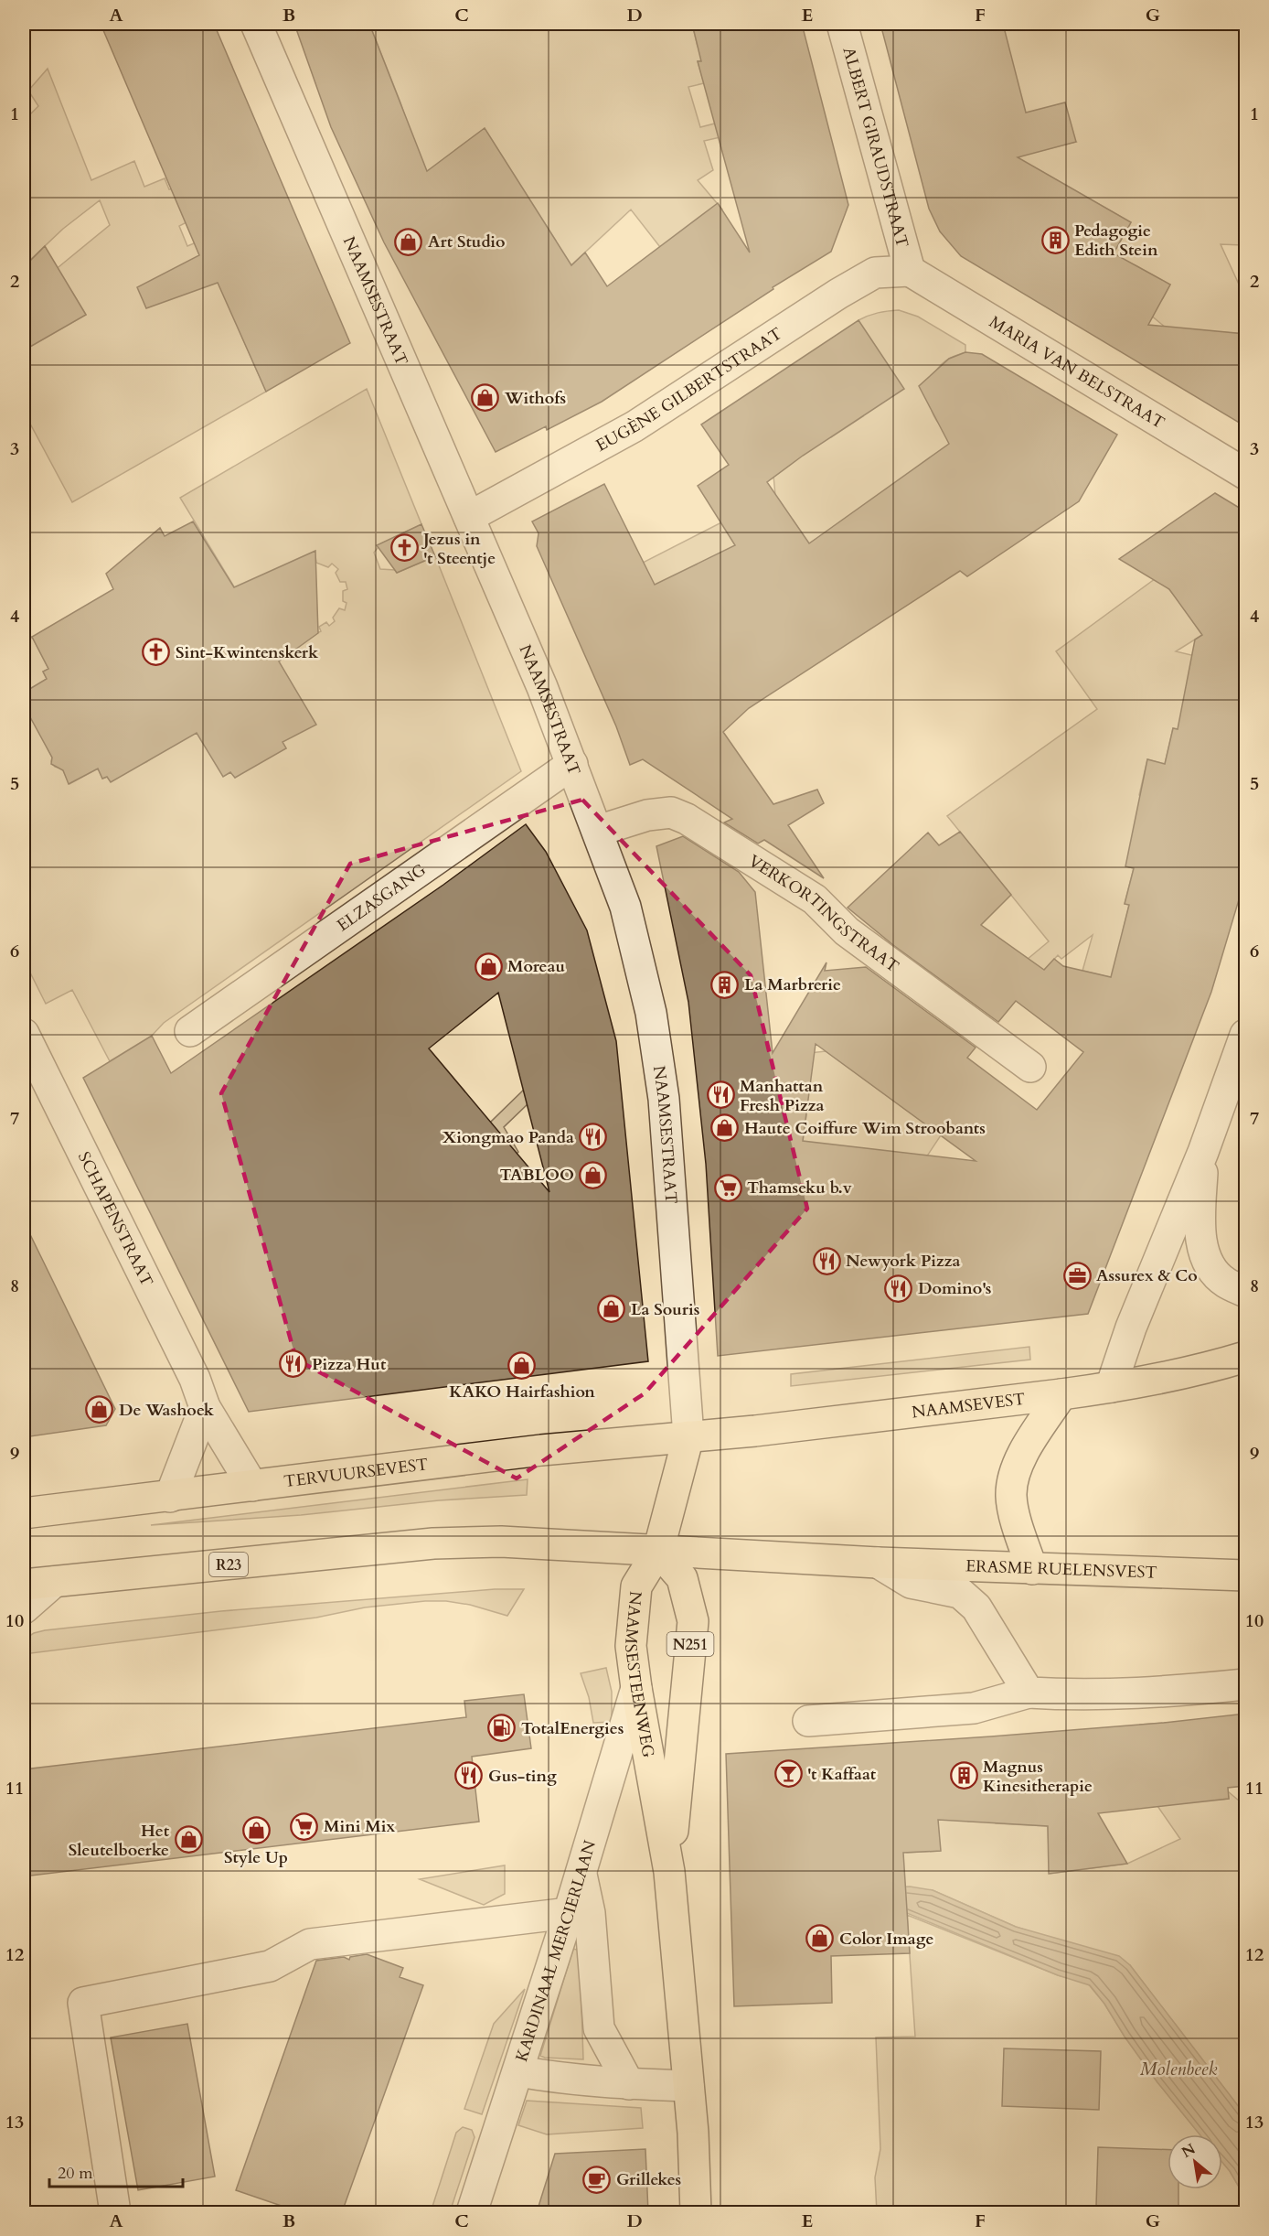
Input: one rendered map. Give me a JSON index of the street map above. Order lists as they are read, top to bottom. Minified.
{"streets":{"main road":["NAAMSEVEST","TERVUURSEVEST","R23","ERASME RUELENSVEST","N251","NAAMSESTEENWEG"],"street":["ALBERT GIRAUDSTRAAT","NAAMSESTRAAT","MARIA VAN BELSTRAAT","EUGÈNE GILBERTSTRAAT","ELZASGANG","VERKORTINGSTRAAT","SCHAPENSTRAAT","KARDINAAL MERCIERLAAN"]},"crossings":[["ALBERT GIRAUDSTRAAT","MARIA VAN BELSTRAAT"],["ALBERT GIRAUDSTRAAT","EUGÈNE GILBERTSTRAAT"],["NAAMSESTRAAT","EUGÈNE GILBERTSTRAAT"],["NAAMSESTRAAT","ELZASGANG"],["NAAMSESTRAAT","VERKORTINGSTRAAT"],["NAAMSESTRAAT","NAAMSEVEST"],["NAAMSESTRAAT","TERVUURSEVEST"],["MARIA VAN BELSTRAAT","EUGÈNE GILBERTSTRAAT"],["SCHAPENSTRAAT","TERVUURSEVEST"],["NAAMSEVEST","TERVUURSEVEST"],["R23","ERASME RUELENSVEST"],["R23","NAAMSESTEENWEG"],["ERASME RUELENSVEST","NAAMSESTEENWEG"],["NAAMSESTEENWEG","KARDINAAL MERCIERLAAN"]],"water":["Molenbeek"],"places":{"building":["Pedagogie Edith Stein","La Marbrerie","Magnus Kinesitherapie"],"shop":["Art Studio","Withofs","Moreau","Haute Coiffure Wim Stroobants","TABLOO","La Souris","KAKO Hairfashion","De Washoek","Style Up","Het Sleutelboerke","Color Image"],"church":["Jezus in 't Steentje","Sint-Kwintenskerk"],"restaurant":["Manhattan Fresh Pizza","Xiongmao Panda","Newyork Pizza","Domino's","Pizza Hut","Gus-ting"],"supermarket":["Thamseku b.v","Mini Mix"],"office":["Assurex & Co"],"fuel station":["TotalEnergies"],"bar":["'t Kaffaat"],"cafe":["Grillekes"]},"scale_bar":"20 m","north":"top left","grid":{"columns":["A","B","C","D","E","F","G"],"rows":["1","2","3","4","5","6","7","8","9","10","11","12","13"]}}
